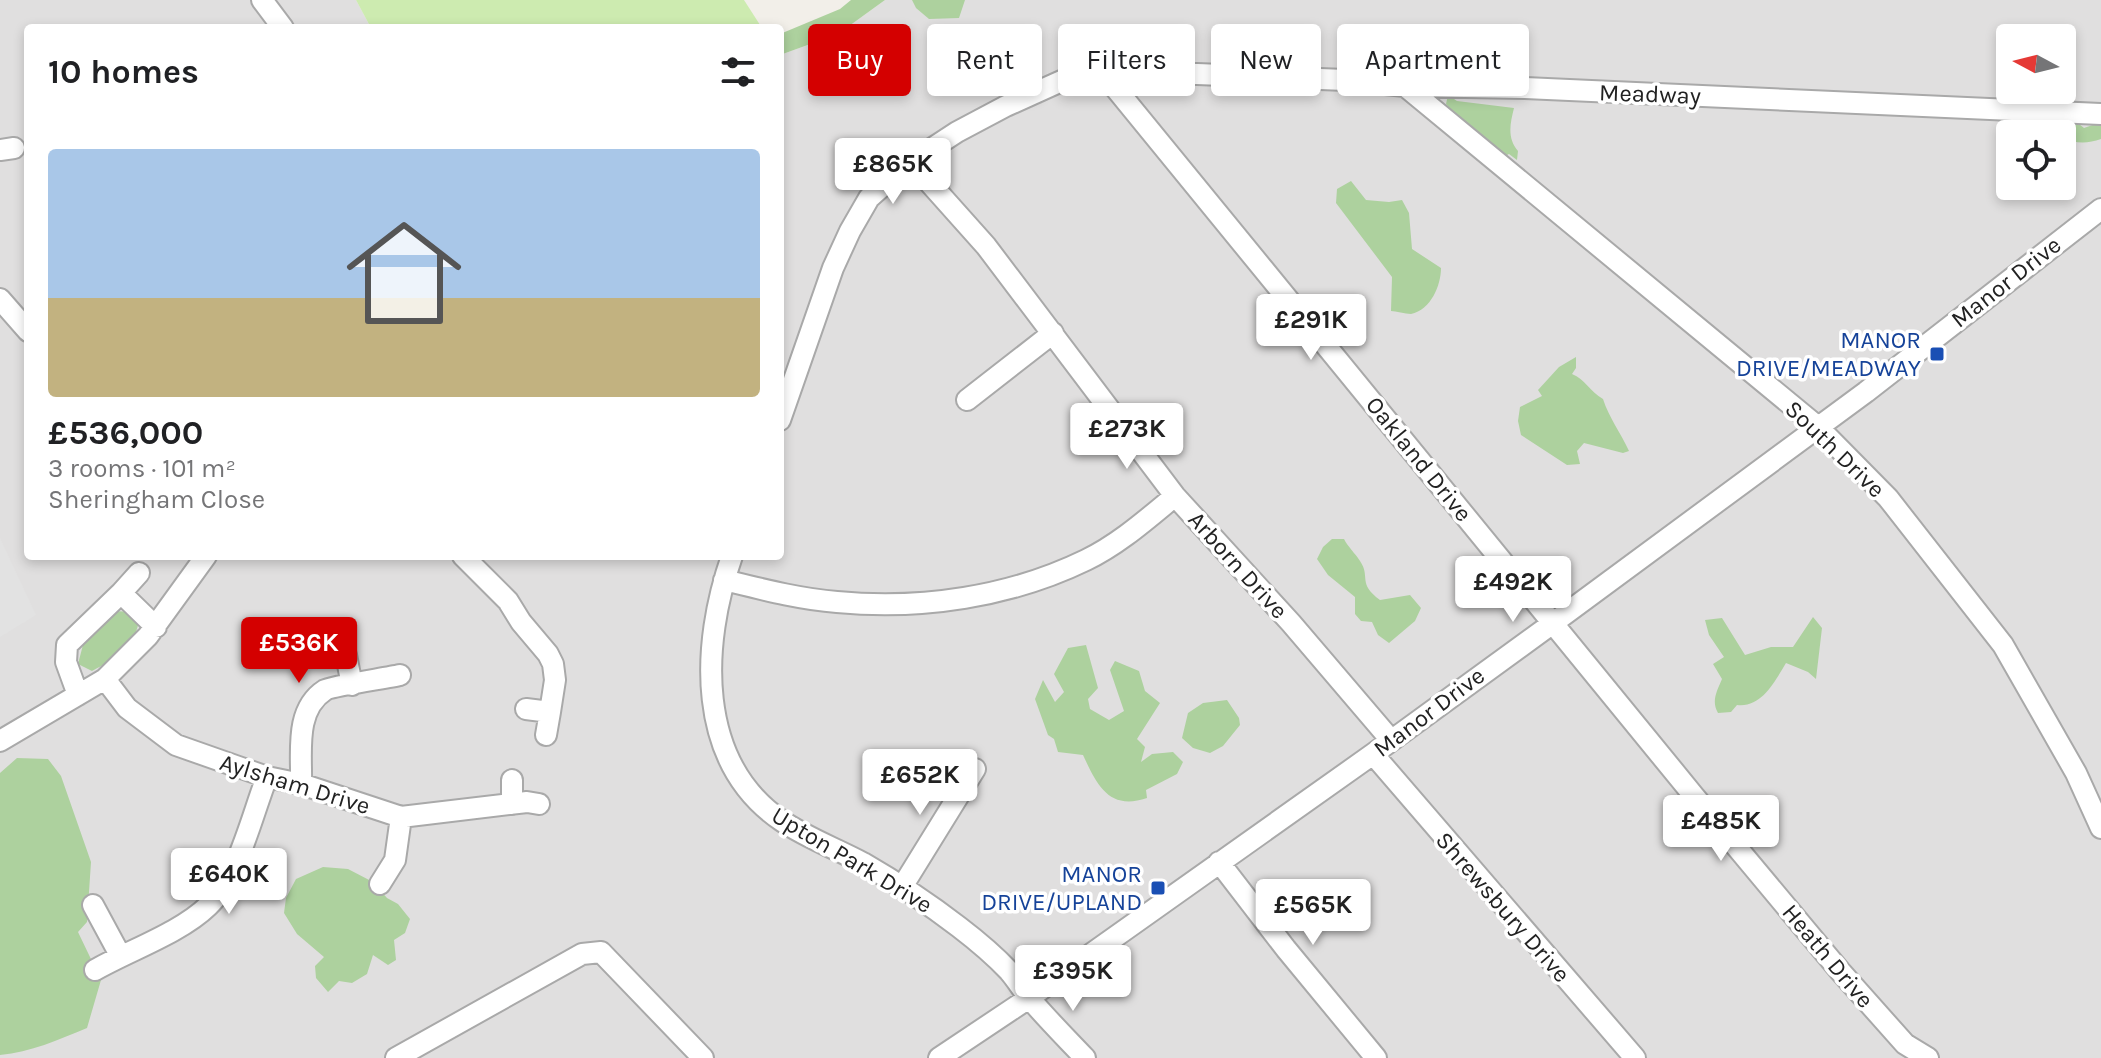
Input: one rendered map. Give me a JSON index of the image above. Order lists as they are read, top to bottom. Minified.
{"streets":{"street":["Meadway","Manor Drive","South Drive","Oakland Drive","Arborn Drive","Aylsham Drive","Upton Park Drive","Shrewsbury Drive","Heath Drive"]},"crossings":[["Manor Drive","South Drive"],["Manor Drive","Oakland Drive"],["Manor Drive","Arborn Drive"],["Manor Drive","Upton Park Drive"],["Manor Drive","Shrewsbury Drive"],["Manor Drive","Heath Drive"],["Oakland Drive","Heath Drive"]],"places":{"transit":["MANOR DRIVE/MEADWAY","MANOR DRIVE/UPLAND"]},"north":"left","page":{"chip":["Buy","Rent","Filters","New","Apartment"],"heading":"10 homes","list":[{"name":"£536,000","note":"3 rooms · 101 m² · Sheringham Close"}],"price":["£865K","£291K","£273K","£492K","£536K","£652K","£485K","£640K","£565K","£395K"]}}
